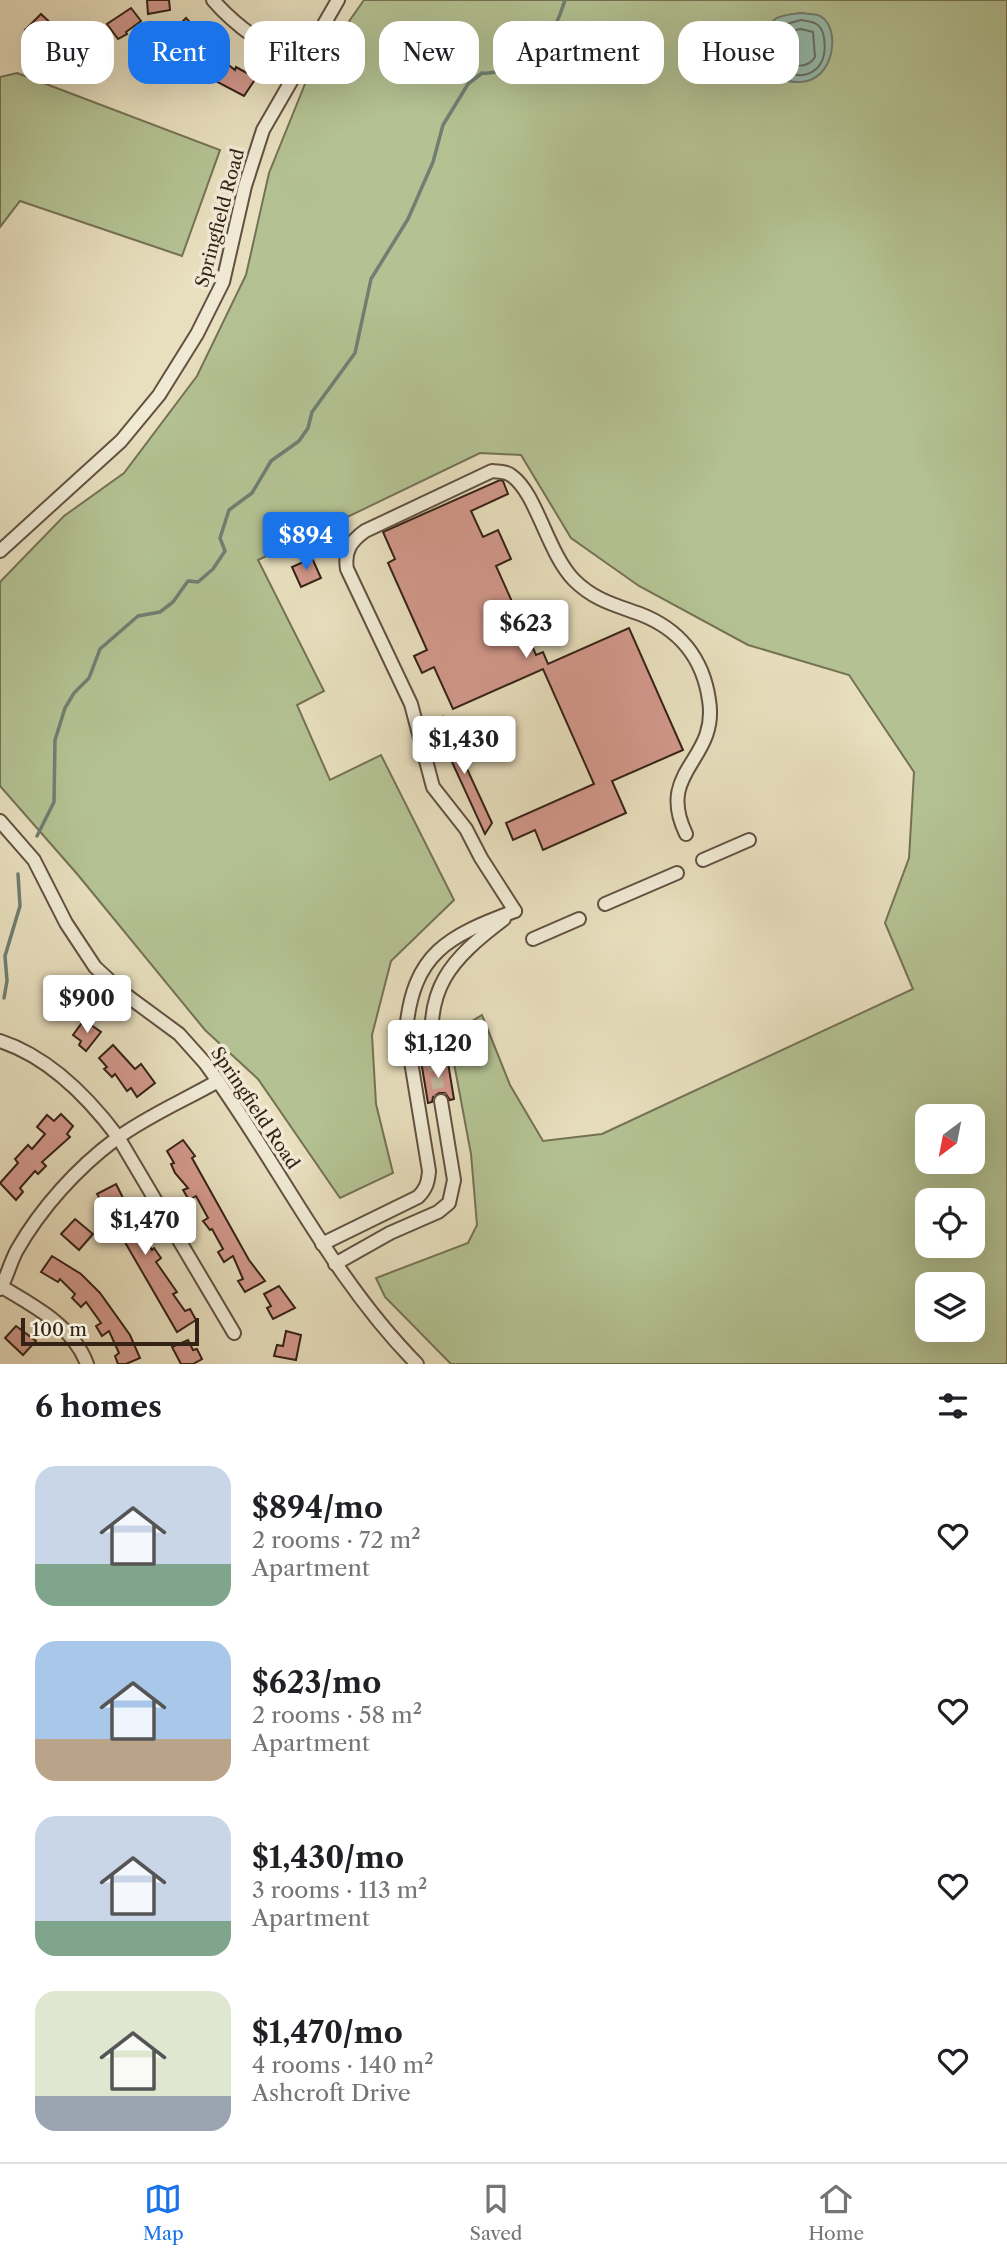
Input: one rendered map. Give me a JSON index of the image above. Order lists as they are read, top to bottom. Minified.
{"streets":{"street":["Springfield Road"]},"scale_bar":"100 m","north":"bottom left","page":{"chip":["Buy","Rent","Filters","New","Apartment","House"],"price":["$894","$623","$1,430","$900","$1,120","$1,470"],"scale":"100 m","heading":"6 homes","list":[{"name":"$894/mo","note":"2 rooms · 72 m² · Apartment"},{"name":"$623/mo","note":"2 rooms · 58 m² · Apartment"},{"name":"$1,430/mo","note":"3 rooms · 113 m² · Apartment"},{"name":"$1,470/mo","note":"4 rooms · 140 m² · Ashcroft Drive"}],"tabs":["Map","Saved","Home"]}}
